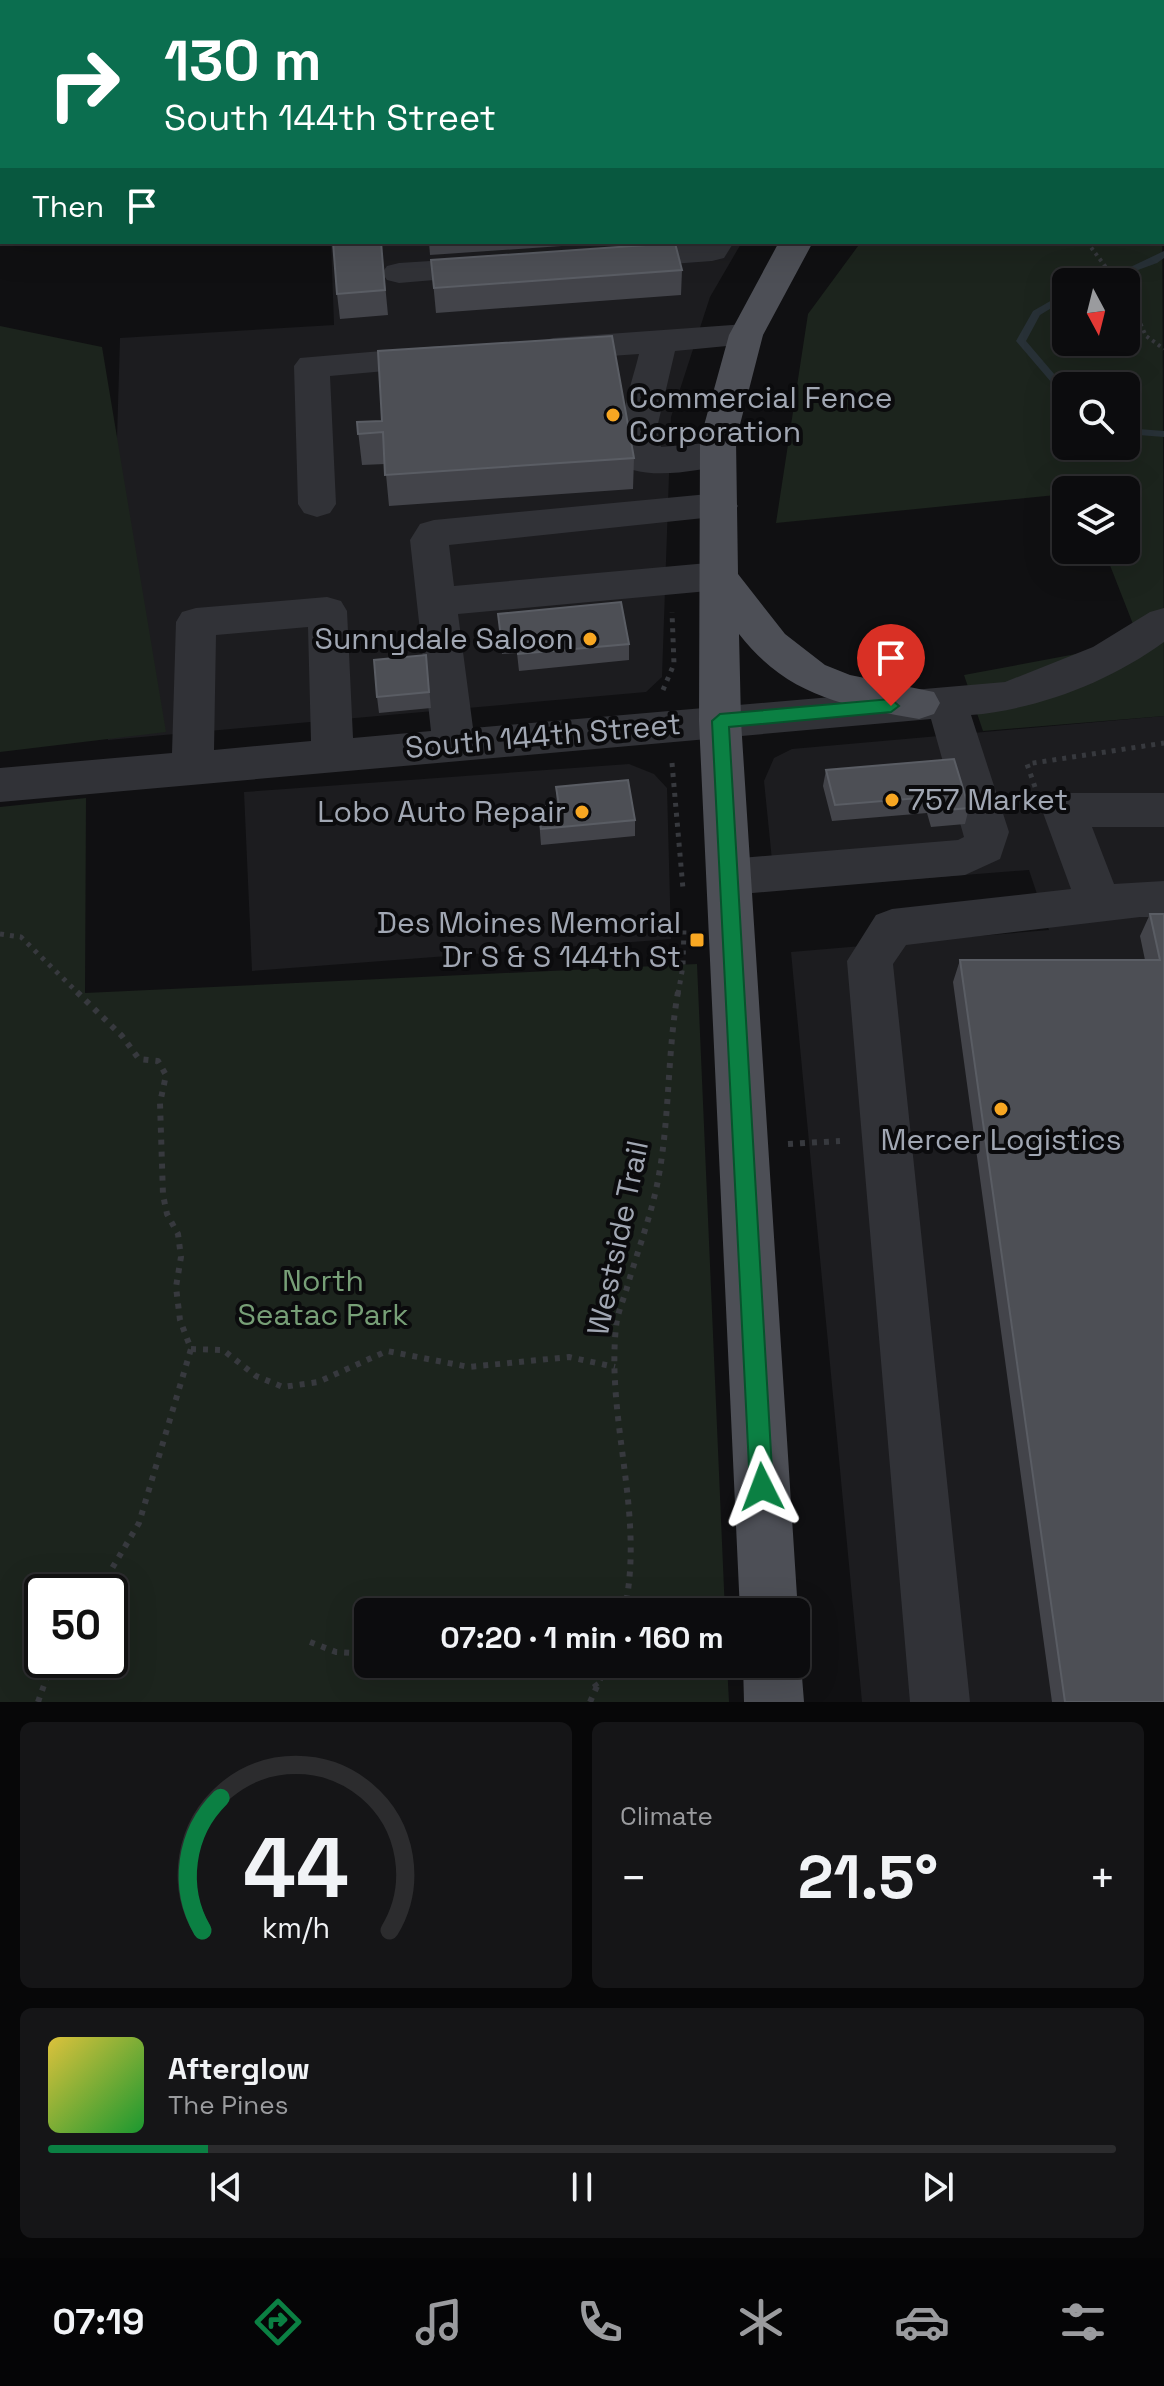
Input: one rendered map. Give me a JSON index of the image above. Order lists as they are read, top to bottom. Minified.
{"streets":{"street":["South 144th Street"],"path":["Westside Trail"]},"parks":["North Seatac Park"],"places":{"other":["Commercial Fence Corporation","Sunnydale Saloon","757 Market","Lobo Auto Repair","Mercer Logistics"],"transit":["Des Moines Memorial Dr S & S 144th St"]},"north":"bottom","page":{"turn":["130 m","South 144th Street"],"then":"Then","limit":"50","trip":"07:20 · 1 min · 160 m","tile":"Climate","heat":["−","21.5°","+"],"song":["Afterglow","The Pines"],"tabs":"07:19","gauge":["44","km/h"]}}
